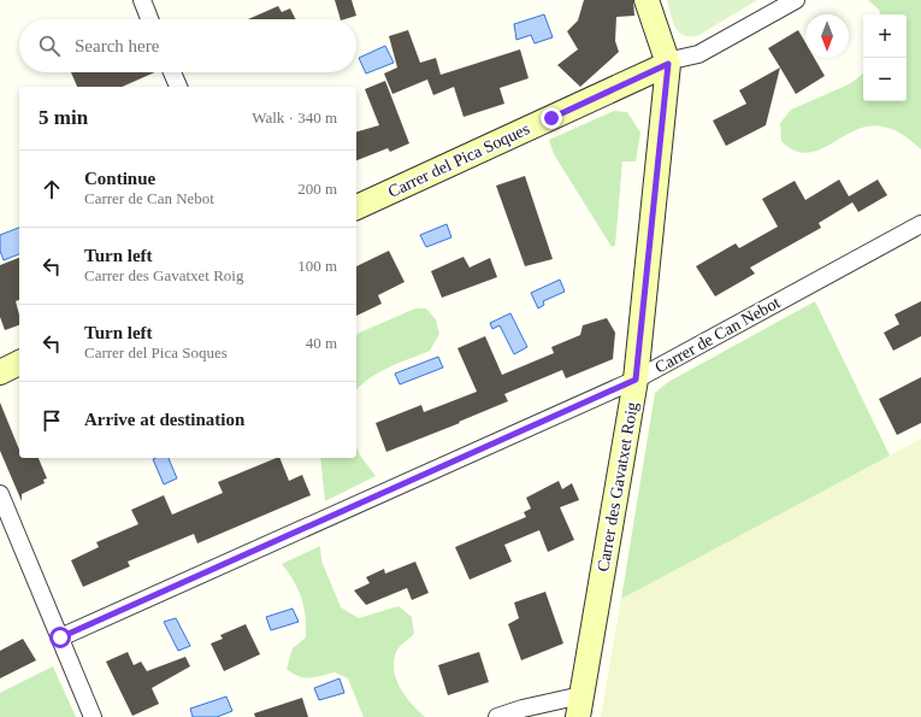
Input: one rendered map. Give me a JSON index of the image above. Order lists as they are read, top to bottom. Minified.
{"streets":{"street":["Carrer del Pica Soques","Carrer de Can Nebot","Carrer des Gavatxet Roig"]},"crossings":[["Carrer del Pica Soques","Carrer des Gavatxet Roig"],["Carrer de Can Nebot","Carrer des Gavatxet Roig"]],"north":"bottom","page":{"map_buttons":["+","−"],"search":"Search here","heading":["5 min","Walk · 340 m"],"list":[["Continue","Carrer de Can Nebot","200 m"],["Turn left","Carrer des Gavatxet Roig","100 m"],["Turn left","Carrer del Pica Soques","40 m"],"Arrive at destination"]}}
